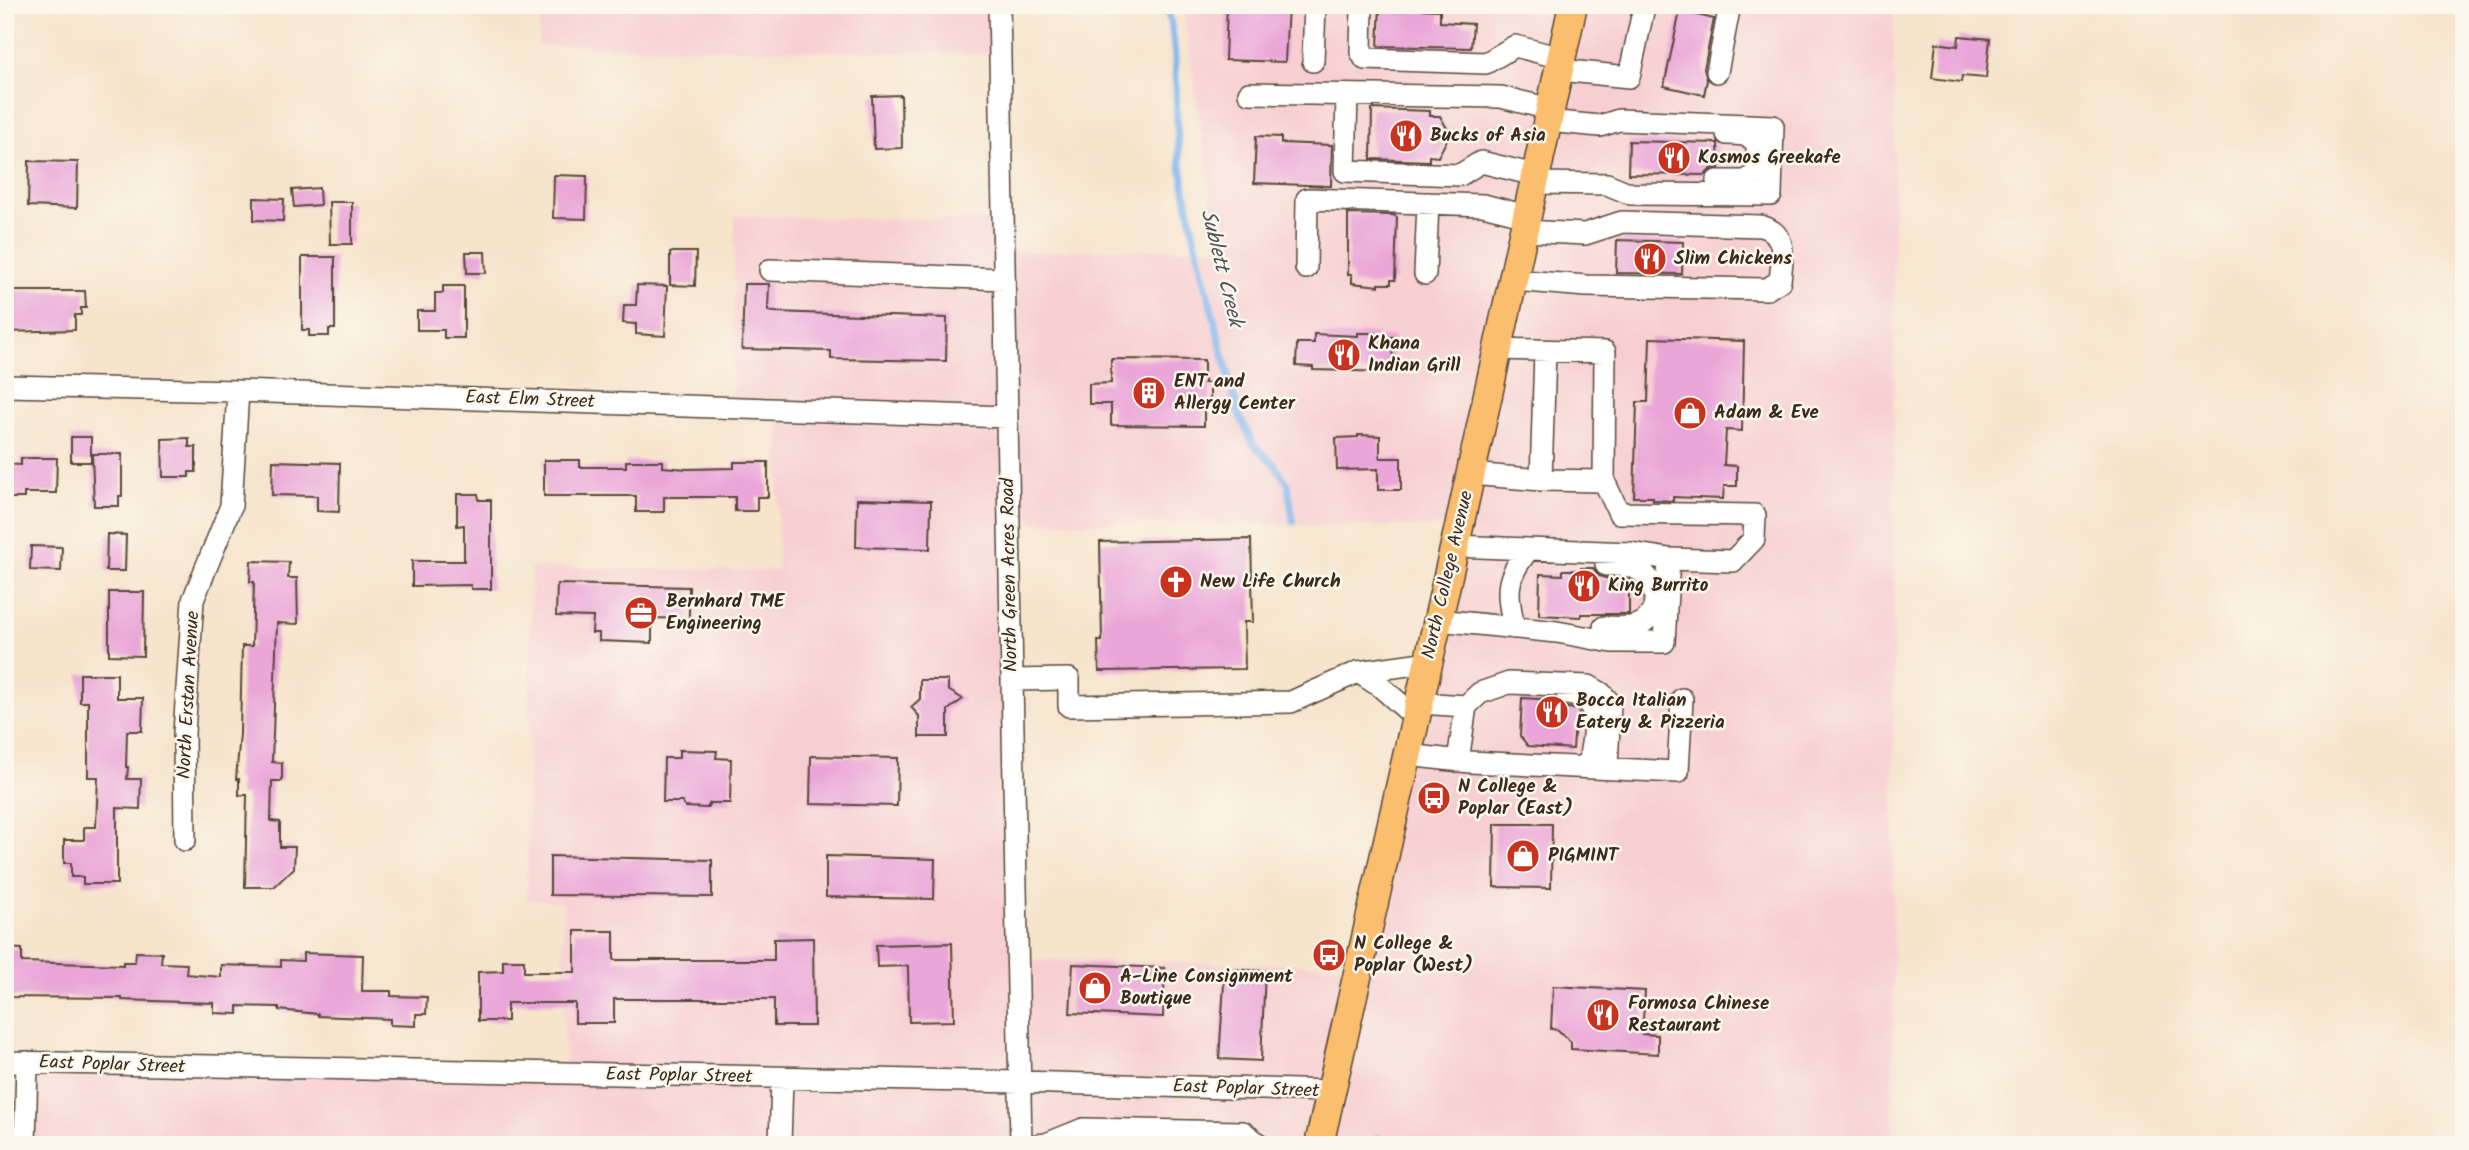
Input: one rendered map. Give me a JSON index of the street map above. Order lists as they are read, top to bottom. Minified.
{"streets":{"main road":["North College Avenue"],"street":["East Elm Street","North Green Acres Road","North Erstan Avenue","East Poplar Street"]},"crossings":[["East Elm Street","North Green Acres Road"],["East Elm Street","North Erstan Avenue"],["North Green Acres Road","East Poplar Street"],["North College Avenue","East Poplar Street"]],"water":["Sublett Creek"],"places":{"restaurant":["Bucks of Asia","Kosmos Greekafe","Slim Chickens","Khana Indian Grill","King Burrito","Bocca Italian Eatery & Pizzeria","Formosa Chinese Restaurant"],"building":["ENT and Allergy Center"],"shop":["Adam & Eve","PIGMINT","A-Line Consignment Boutique"],"church":["New Life Church"],"office":["Bernhard TME Engineering"],"bus stop":["N College & Poplar (East)","N College & Poplar (West)"]}}
